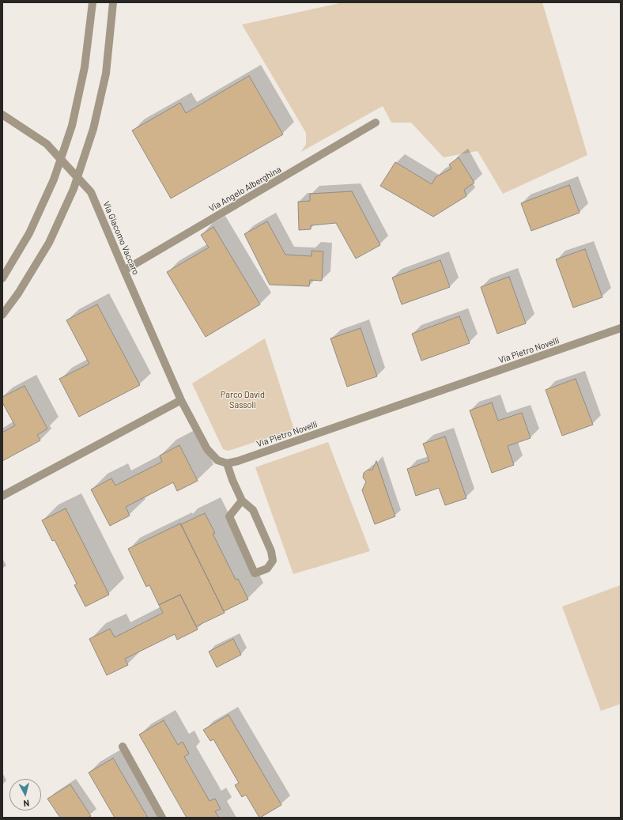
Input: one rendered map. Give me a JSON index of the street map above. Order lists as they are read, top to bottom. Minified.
{"streets":{"street":["Via Angelo Alberghina","Via Giacomo Vaccaro","Via Pietro Novelli"]},"crossings":[["Via Angelo Alberghina","Via Giacomo Vaccaro"]],"parks":["Parco David Sassoli"],"north":"bottom"}
